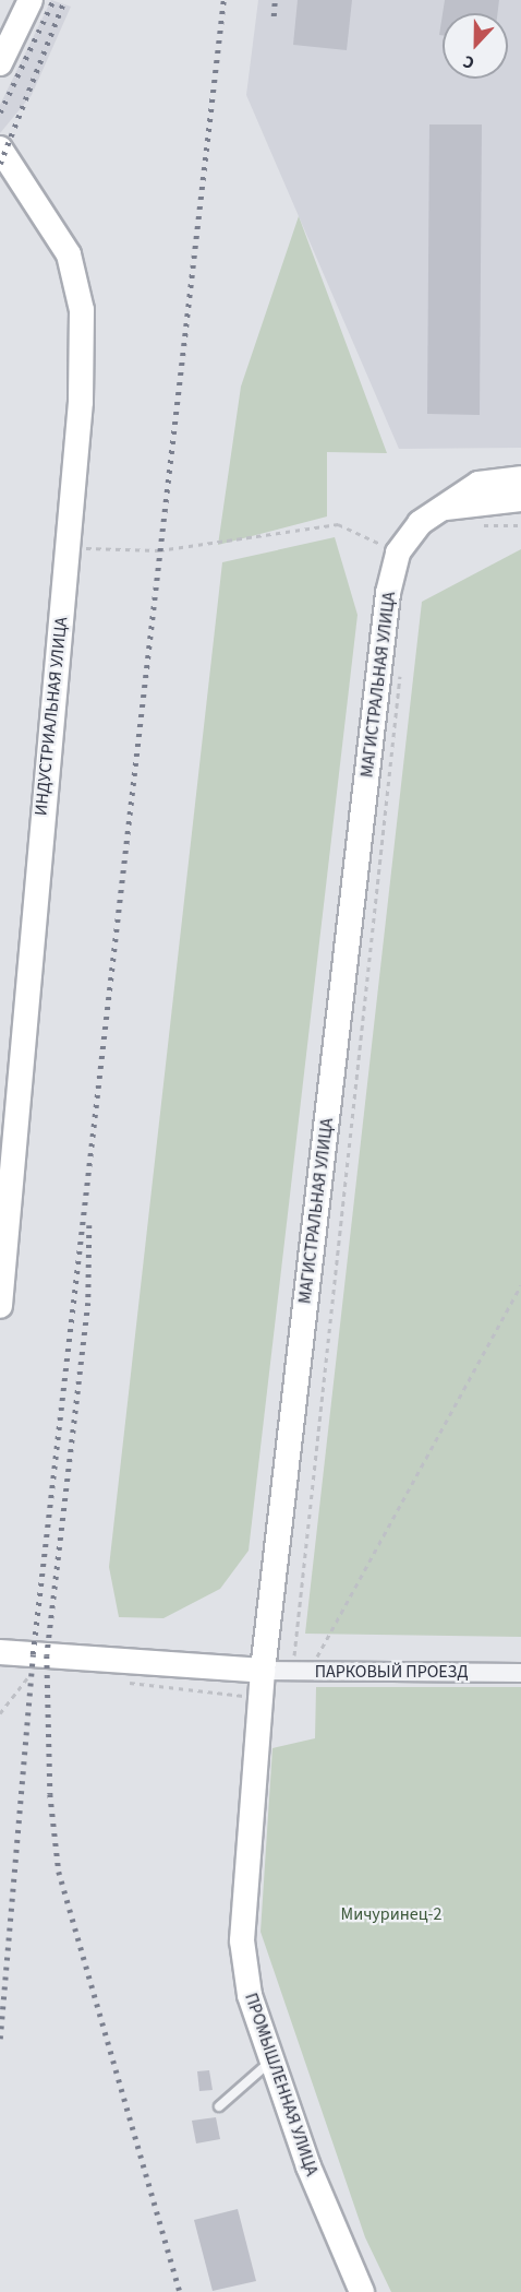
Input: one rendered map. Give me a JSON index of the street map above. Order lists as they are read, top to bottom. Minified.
{"streets":{"main road":["МАГИСТРАЛЬНАЯ УЛИЦА","ИНДУСТРИАЛЬНАЯ УЛИЦА","ПРОМЫШЛЕННАЯ УЛИЦА"],"street":["ПАРКОВЫЙ ПРОЕЗД"]},"crossings":[["МАГИСТРАЛЬНАЯ УЛИЦА","ПАРКОВЫЙ ПРОЕЗД"],["МАГИСТРАЛЬНАЯ УЛИЦА","ПРОМЫШЛЕННАЯ УЛИЦА"],["ПАРКОВЫЙ ПРОЕЗД","ПРОМЫШЛЕННАЯ УЛИЦА"]],"parks":["Мичуринец-2"],"north":"bottom"}
